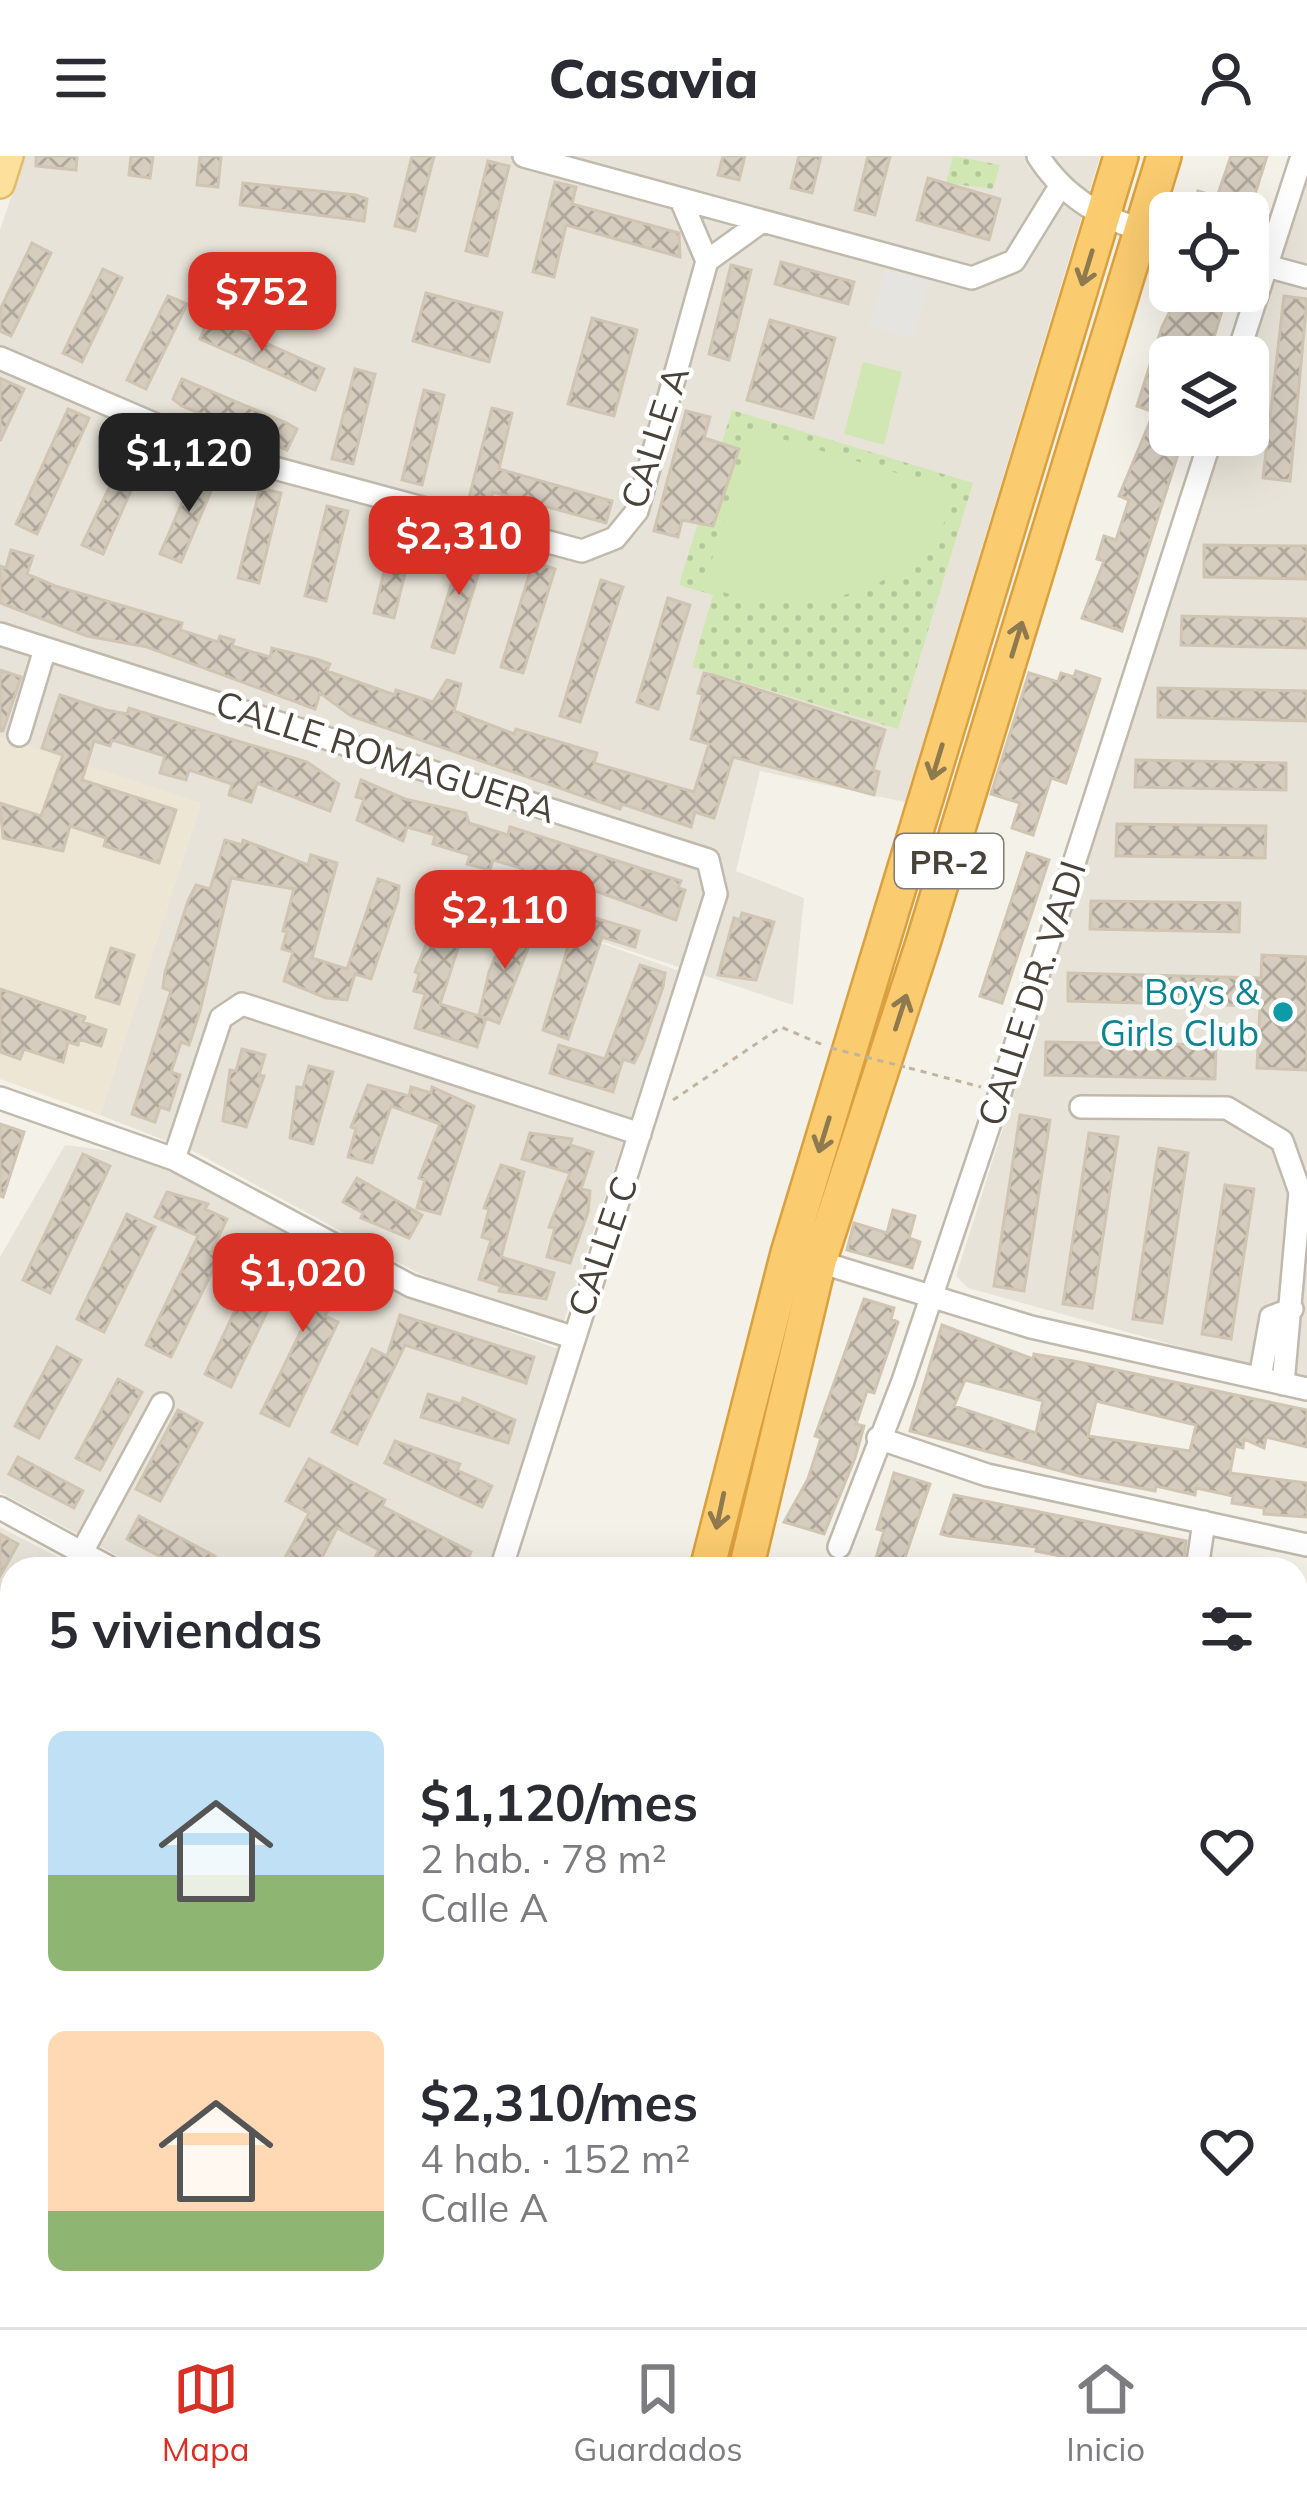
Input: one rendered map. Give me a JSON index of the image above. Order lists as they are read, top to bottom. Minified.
{"streets":{"highway":["PR-2"],"street":["CALLE A","CALLE ROMAGUERA","CALLE DR. VADI","CALLE C"]},"crossings":[["CALLE ROMAGUERA","CALLE C"]],"places":["Boys & Girls Club"],"page":{"header":"Casavia","price":["$752","$1,120","$2,310","$2,110","$1,020"],"heading":"5 viviendas","list":[{"name":"$1,120/mes","note":"2 hab. · 78 m² · Calle A"},{"name":"$2,310/mes","note":"4 hab. · 152 m² · Calle A"}],"tabs":["Mapa","Guardados","Inicio"]}}
